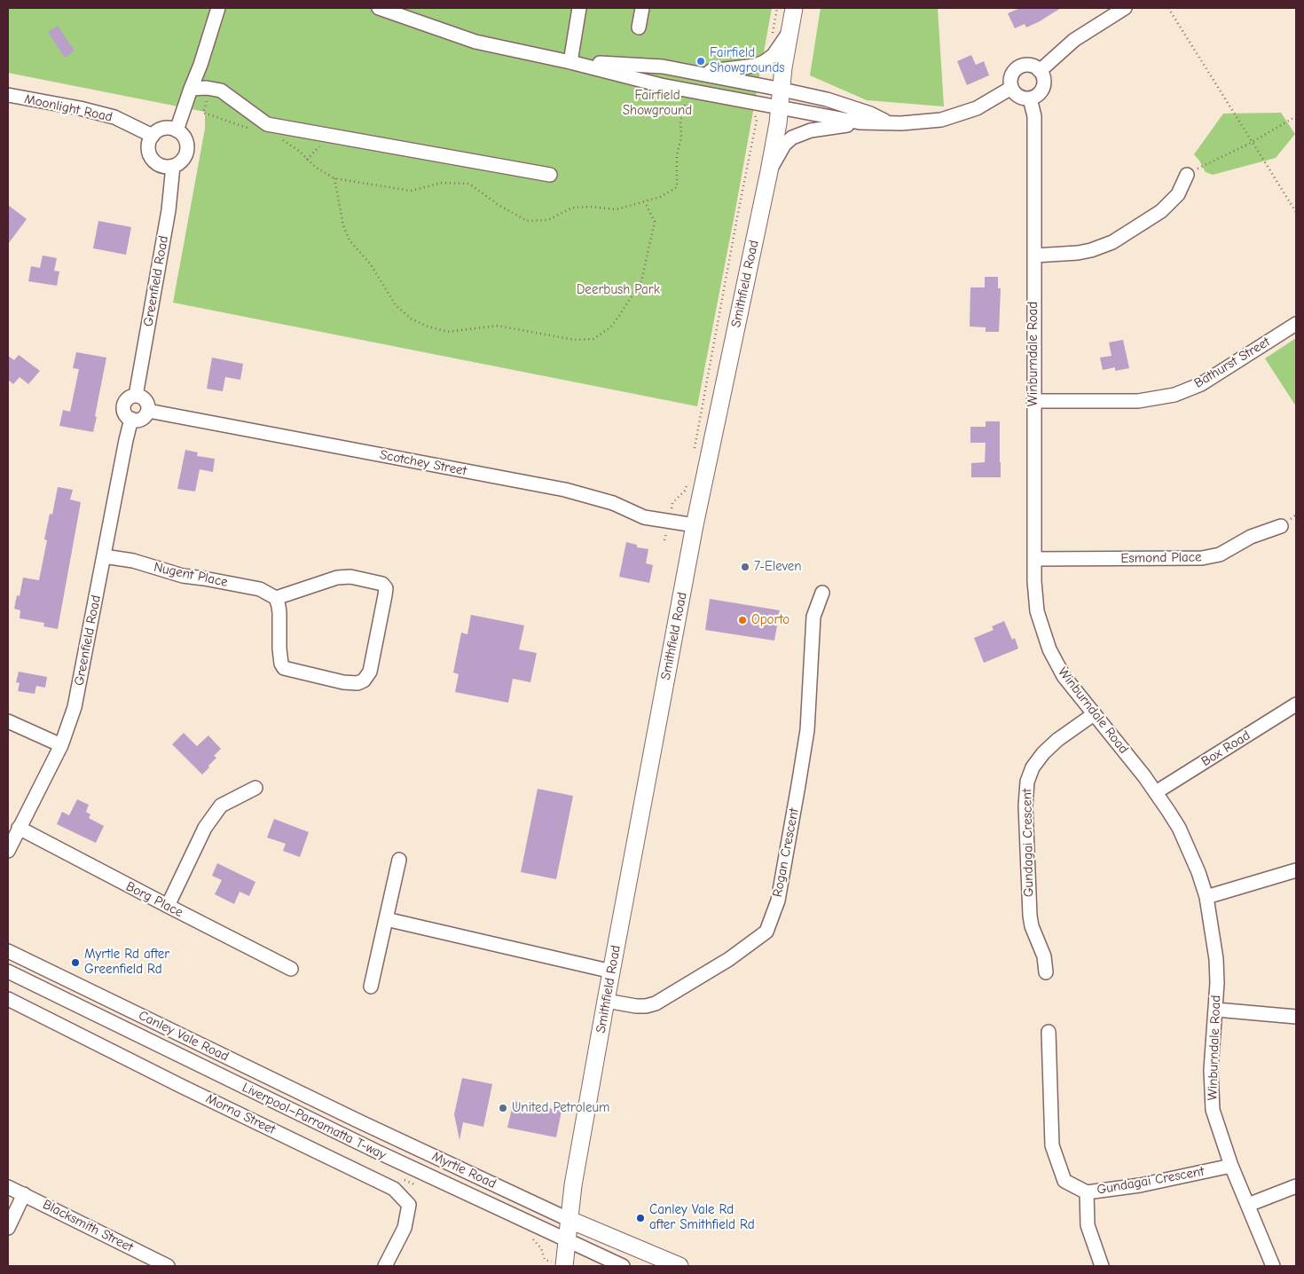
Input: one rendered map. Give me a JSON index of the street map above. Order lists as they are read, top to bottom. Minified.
{"streets":{"main road":["Smithfield Road"],"street":["Moonlight Road","Greenfield Road","Winburndale Road","Bathurst Street","Scotchey Street","Esmond Place","Nugent Place","Box Road","Gundagai Crescent","Rogan Crescent","Borg Place","Canley Vale Road","Morna Street","Liverpool–Parramatta T-way","Myrtle Road","Blacksmith Street"]},"crossings":[["Moonlight Road","Greenfield Road"],["Greenfield Road","Scotchey Street"],["Greenfield Road","Nugent Place"],["Greenfield Road","Borg Place"],["Smithfield Road","Scotchey Street"],["Smithfield Road","Rogan Crescent"],["Smithfield Road","Liverpool–Parramatta T-way"],["Smithfield Road","Myrtle Road"],["Winburndale Road","Bathurst Street"],["Winburndale Road","Esmond Place"],["Winburndale Road","Box Road"],["Winburndale Road","Gundagai Crescent"],["Canley Vale Road","Myrtle Road"]],"parks":["Fairfield Showground","Deerbush Park"],"places":["Fairfield Showgrounds","7-Eleven","Oporto","Myrtle Rd after Greenfield Rd","United Petroleum","Canley Vale Rd after Smithfield Rd"]}
